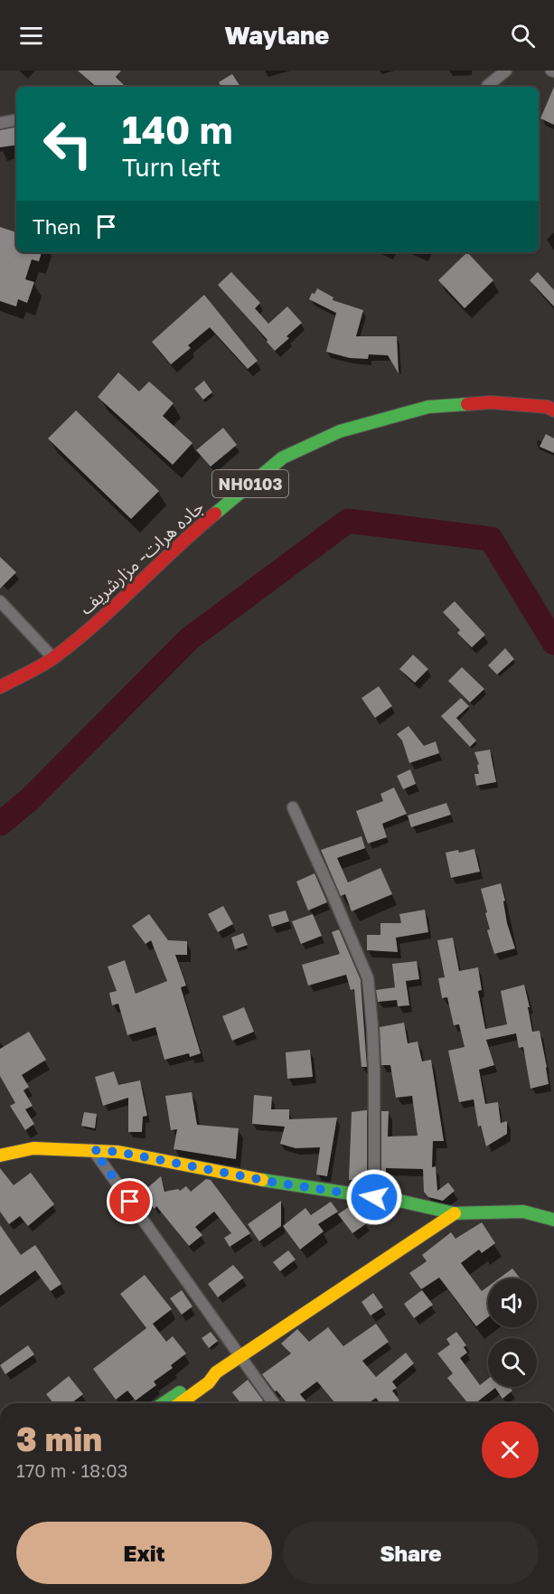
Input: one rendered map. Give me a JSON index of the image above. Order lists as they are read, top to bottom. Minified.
{"streets":{"main road":["NH0103","جاده هرات- مزارشریف"]},"page":{"header":"Waylane","turn":["140 m","Turn left"],"then":"Then","heading":["3 min","170 m · 18:03"],"buttons":["Exit","Share"]}}
